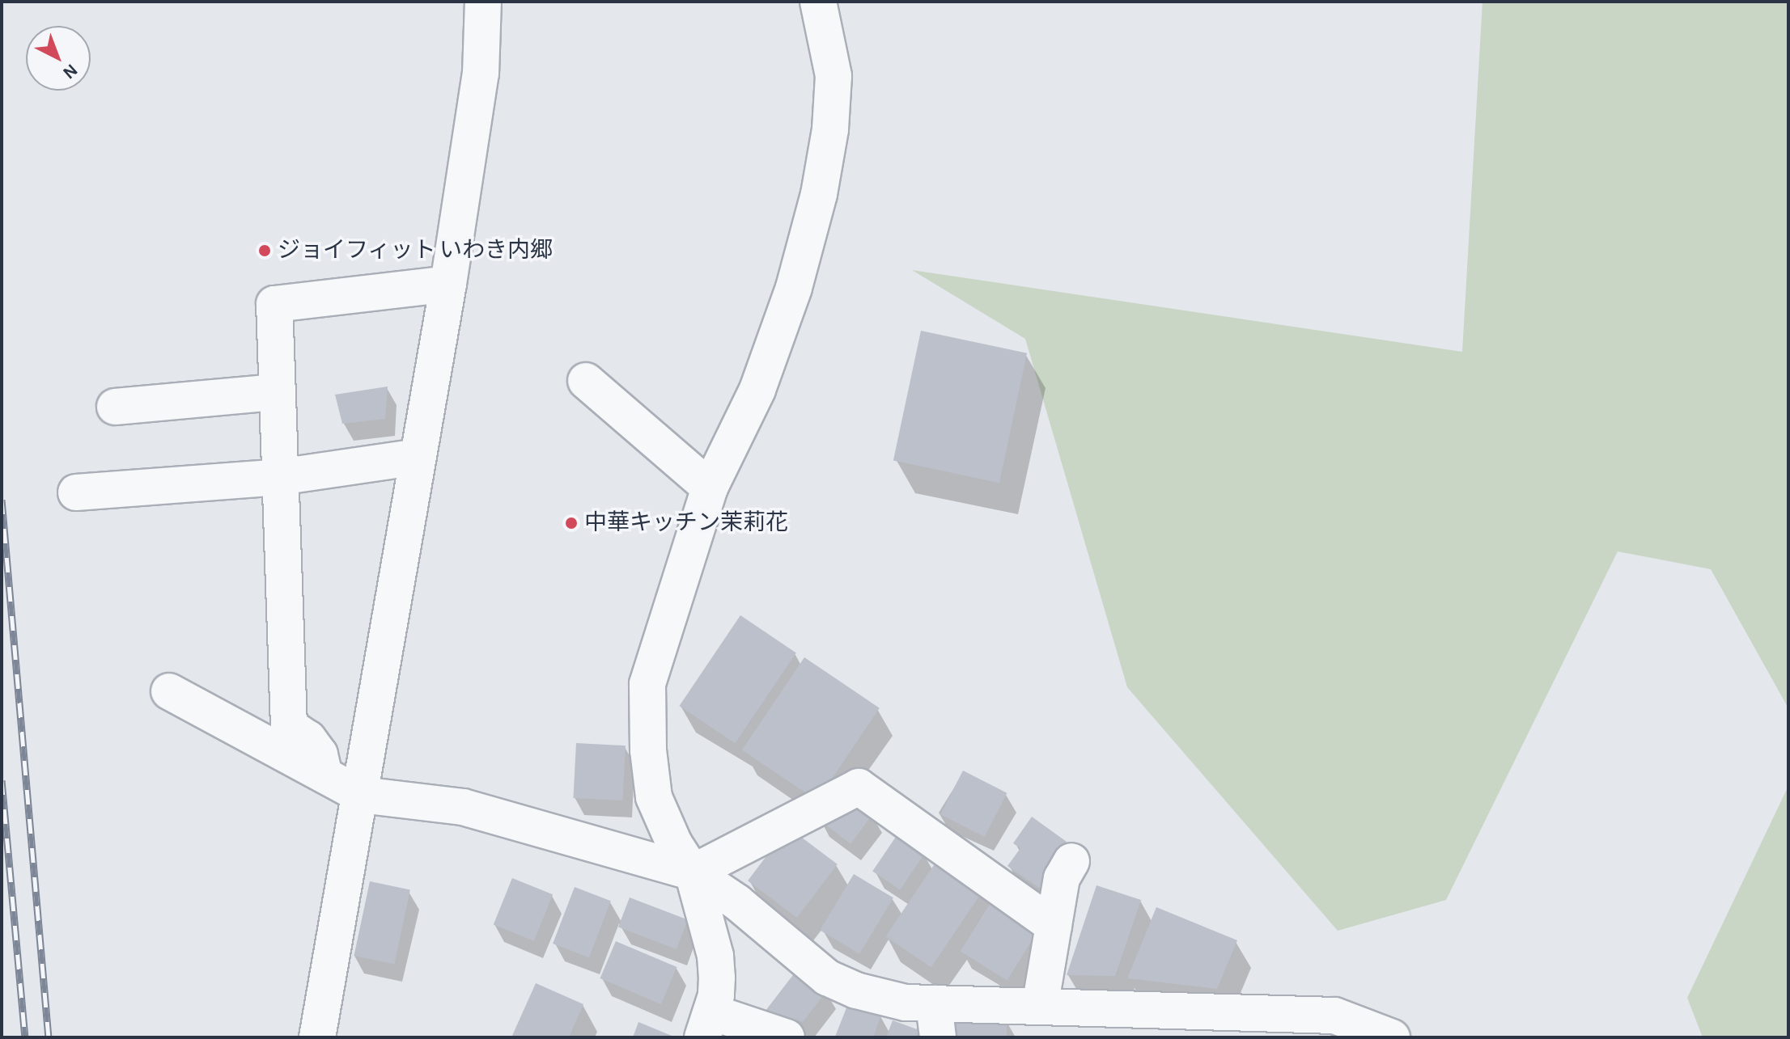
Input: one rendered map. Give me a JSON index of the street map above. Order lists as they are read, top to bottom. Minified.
{"places":["ジョイフィット いわき内郷","中華キッチン茉莉花"],"north":"bottom right"}
